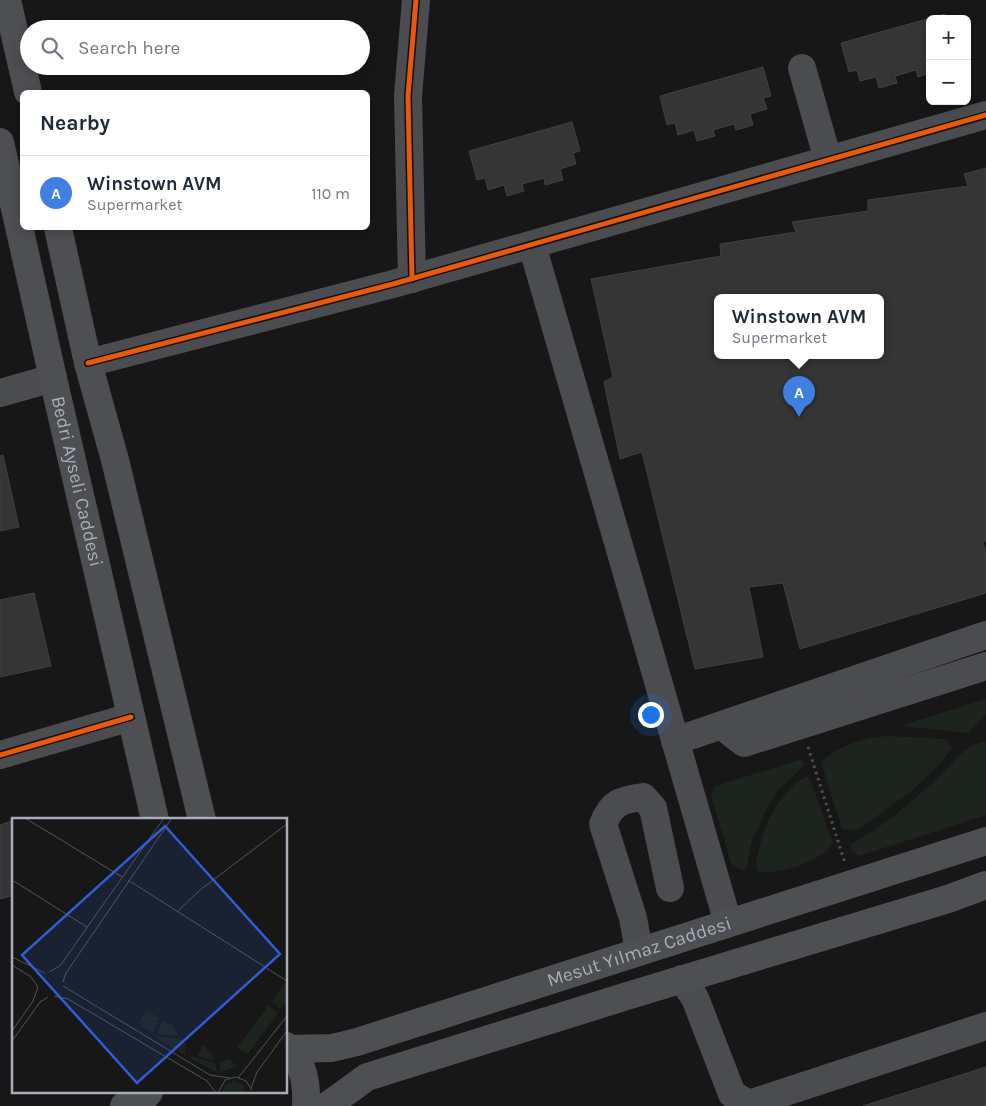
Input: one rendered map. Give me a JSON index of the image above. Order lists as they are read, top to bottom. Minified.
{"streets":{"main road":["Bedri Ayseli Caddesi","Mesut Yılmaz Caddesi"]},"page":{"map_buttons":["+","−"],"search":"Search here","heading":"Nearby","list":[{"mark":"A","name":"Winstown AVM","note":"Supermarket","value":"110 m"}],"popup":["Winstown AVM","Supermarket"],"pins":"A"}}
